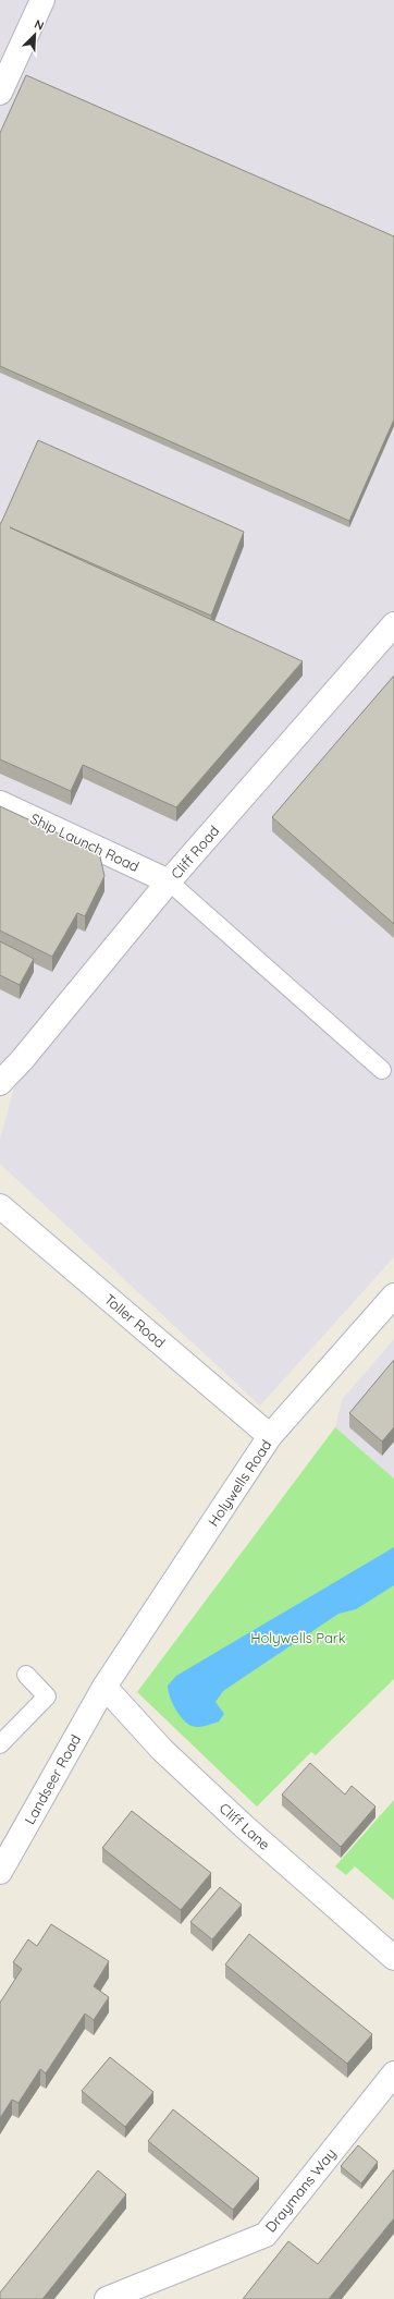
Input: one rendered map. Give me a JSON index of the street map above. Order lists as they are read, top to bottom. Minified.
{"streets":{"street":["Ship Launch Road","Cliff Road","Toller Road","Holywells Road","Landseer Road","Cliff Lane","Draymans Way"]},"crossings":[["Ship Launch Road","Cliff Road"],["Toller Road","Holywells Road"],["Holywells Road","Landseer Road"],["Holywells Road","Cliff Lane"],["Landseer Road","Cliff Lane"]],"parks":["Holywells Park"],"north":"top right"}
